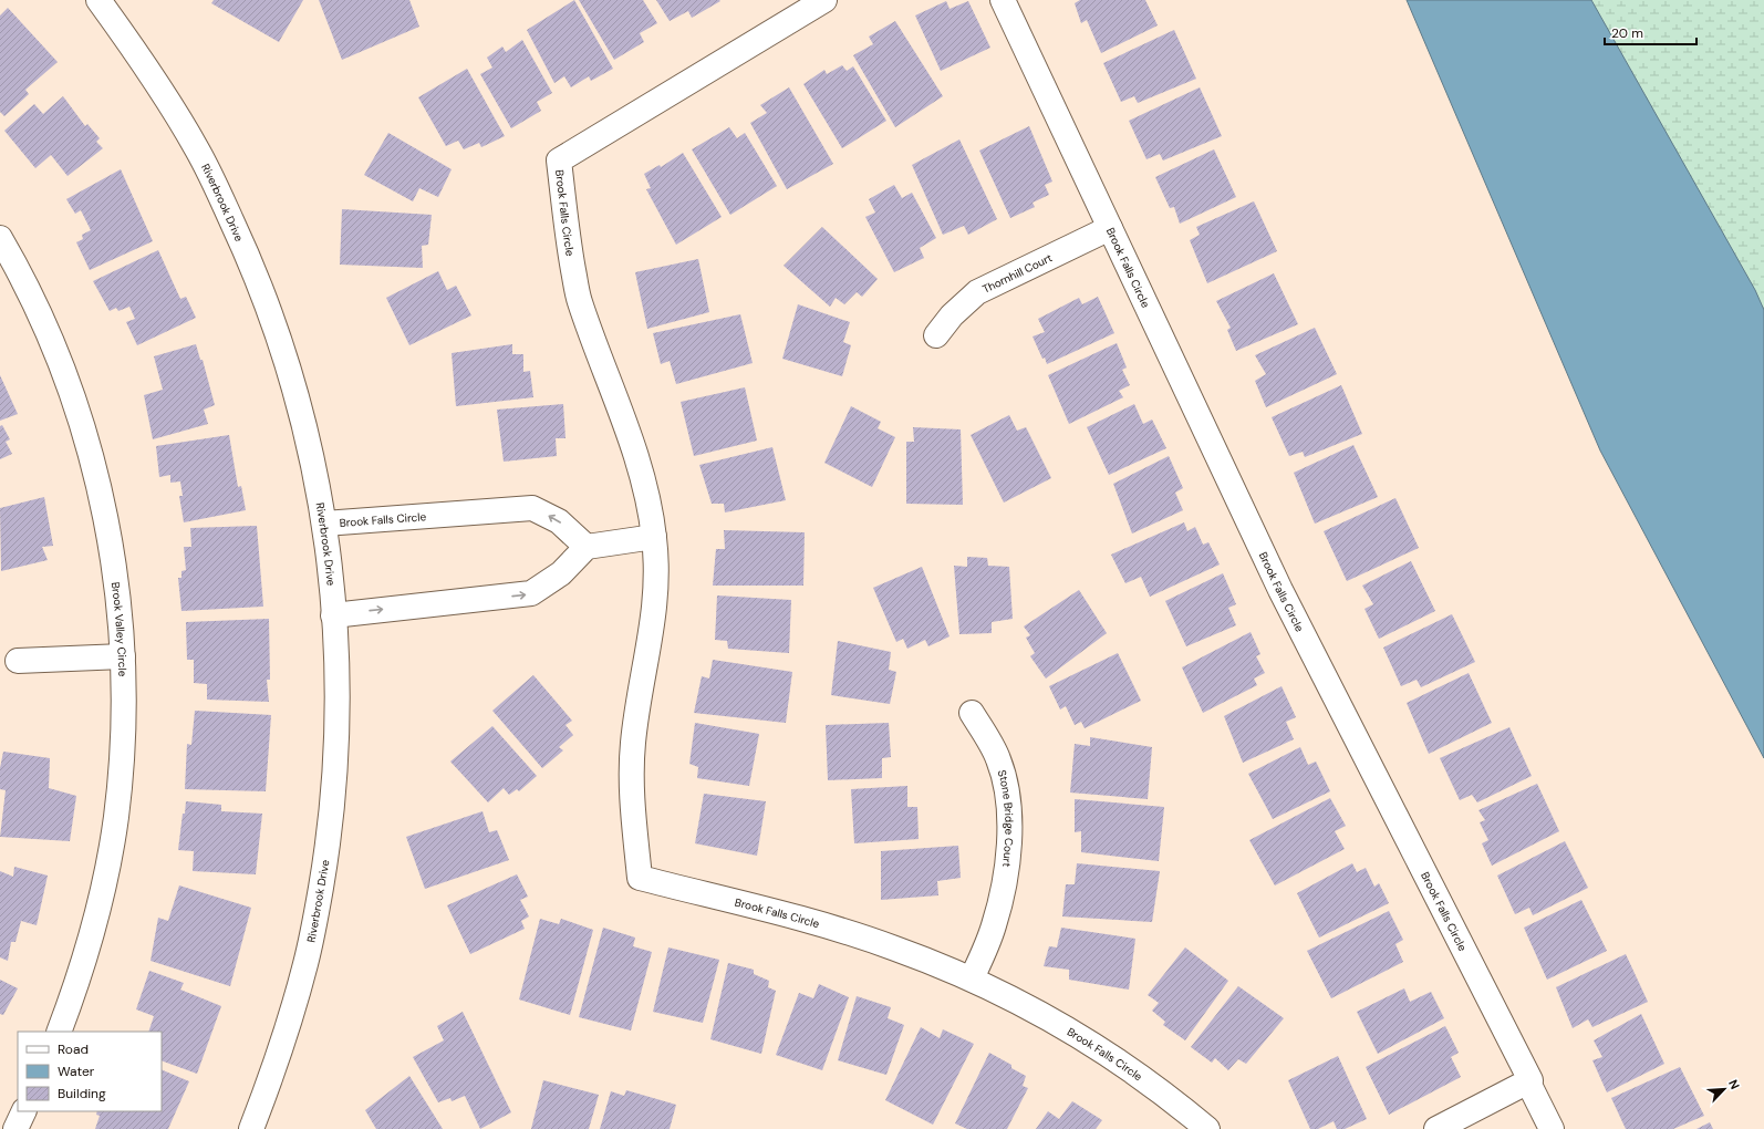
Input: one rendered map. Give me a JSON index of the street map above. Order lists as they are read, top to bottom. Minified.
{"streets":{"street":["Riverbrook Drive","Brook Falls Circle","Thornhill Court","Brook Valley Circle","Stone Bridge Court"]},"crossings":[["Riverbrook Drive","Brook Falls Circle"],["Brook Falls Circle","Thornhill Court"],["Brook Falls Circle","Stone Bridge Court"]],"legend":["Road","Water","Building"],"scale_bar":"20 m","north":"top right"}
